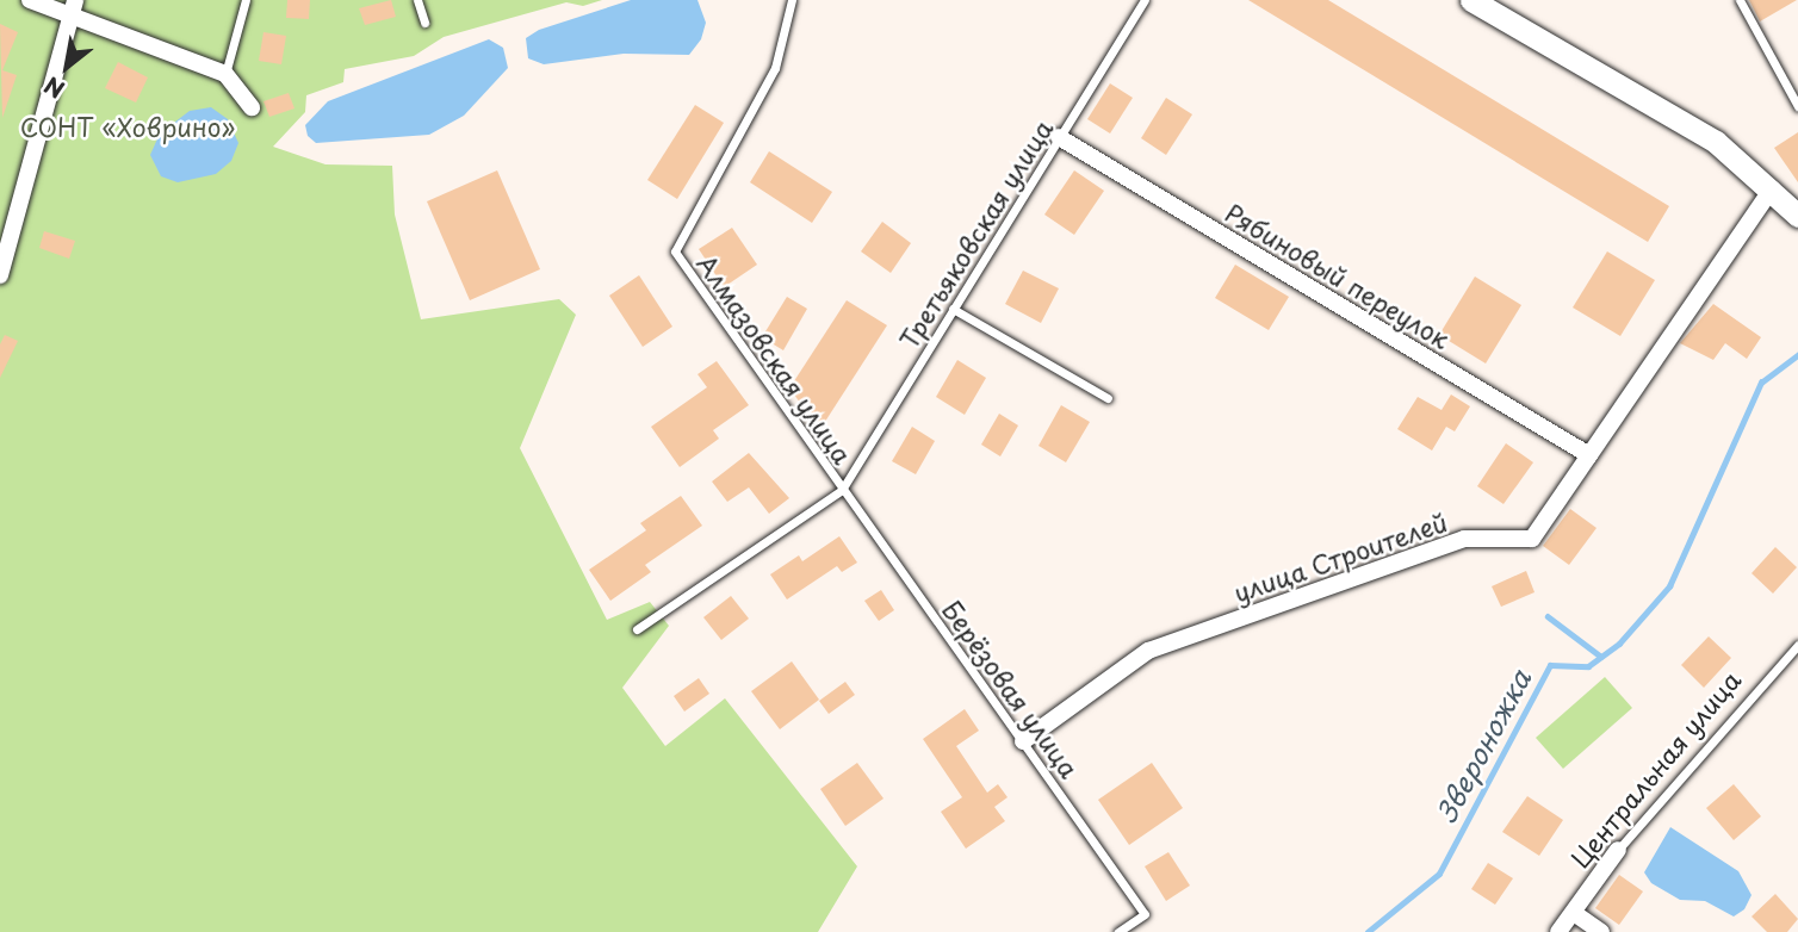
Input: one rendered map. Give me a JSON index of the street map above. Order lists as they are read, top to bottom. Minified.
{"streets":{"street":["Рябиновый переулок","улица Строителей","Центральная улица"],"lane":["Третьяковская улица","Алмазовская улица","Берёзовая улица"]},"crossings":[["Третьяковская улица","Рябиновый переулок"],["Третьяковская улица","Алмазовская улица"],["Третьяковская улица","Берёзовая улица"],["Рябиновый переулок","улица Строителей"],["Алмазовская улица","Берёзовая улица"],["улица Строителей","Берёзовая улица"]],"water":["Звероножка"],"parks":["СОНТ «Ховрино»"],"north":"bottom left"}
